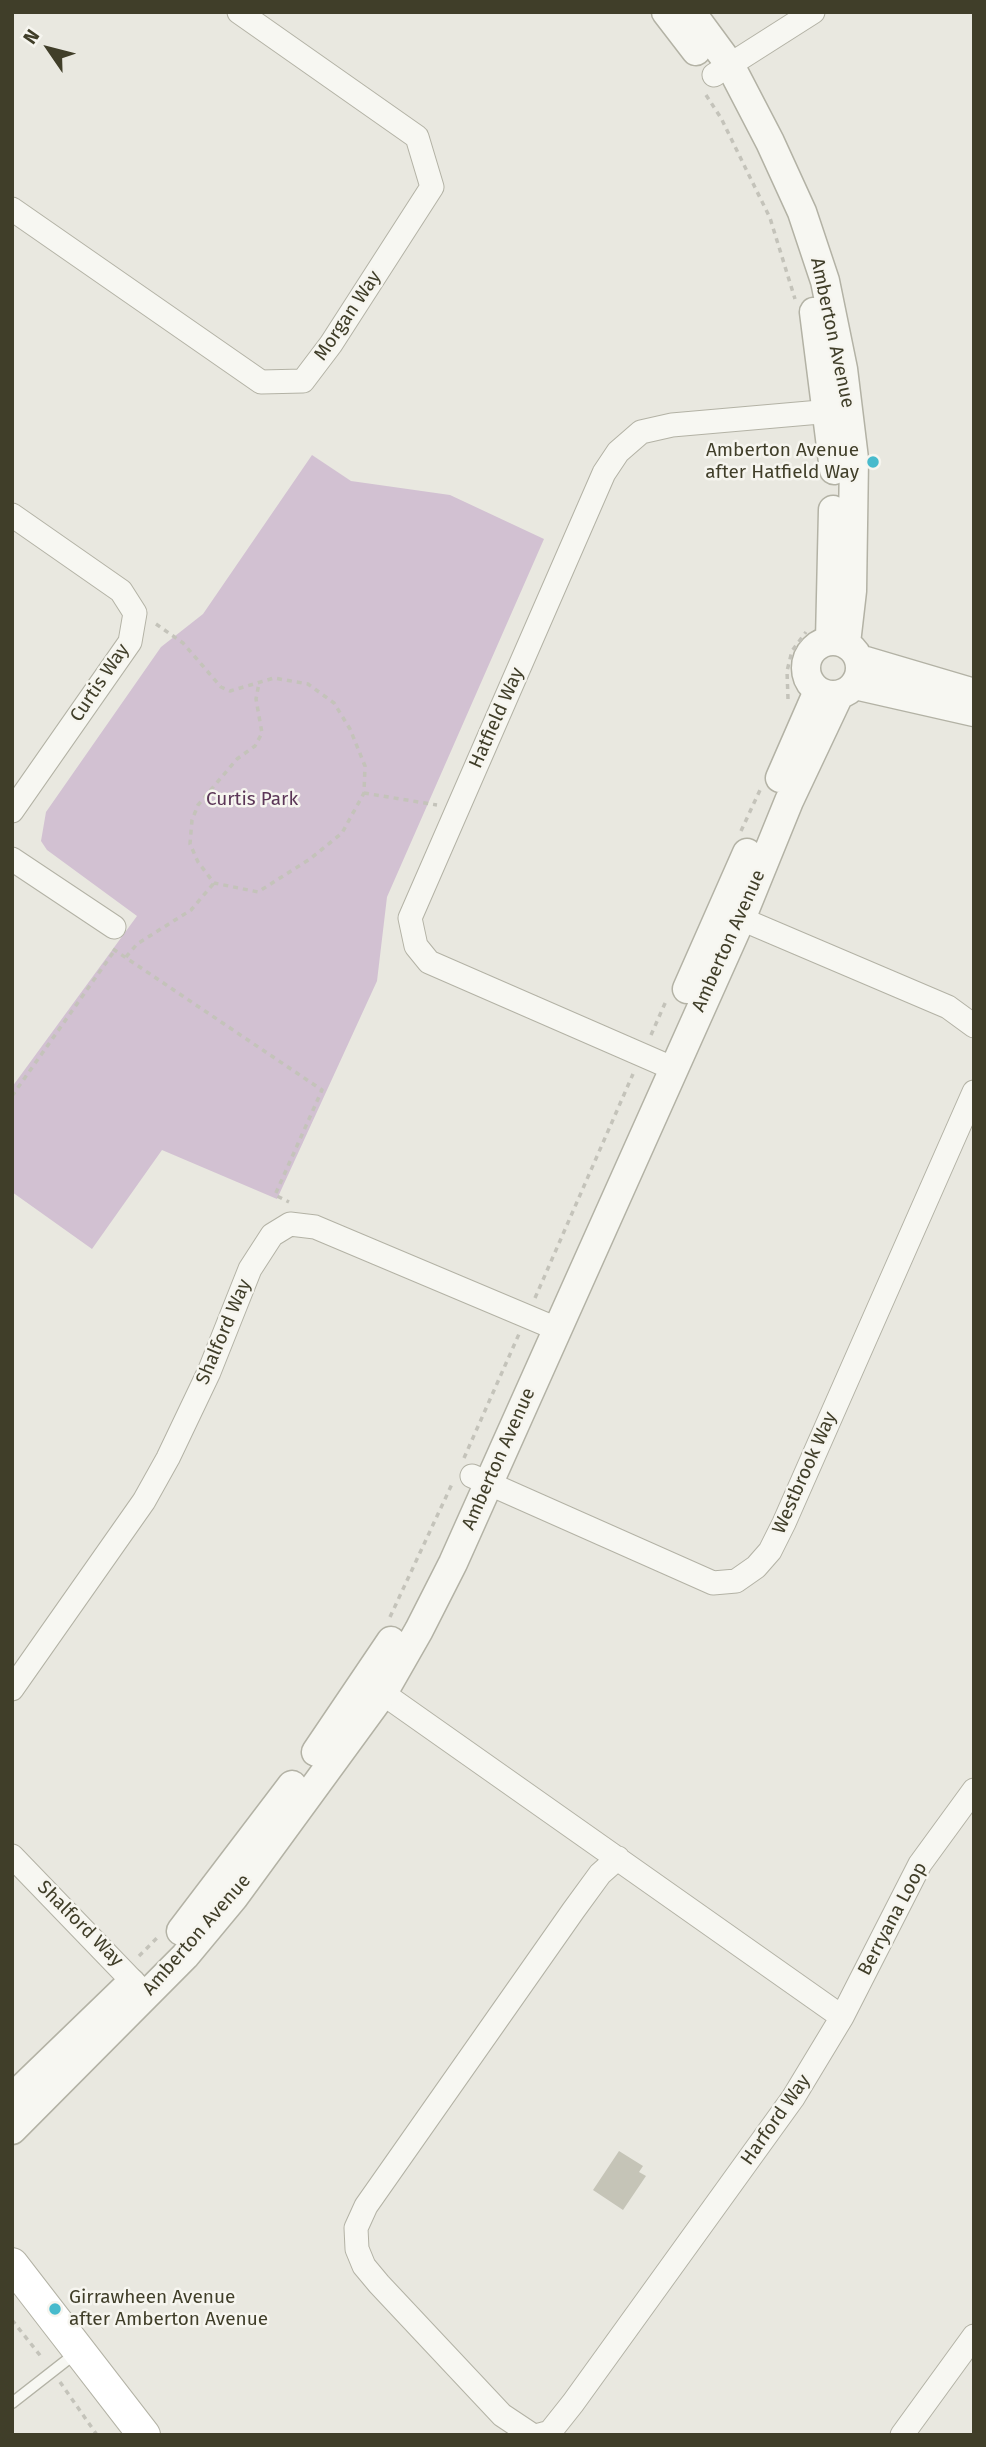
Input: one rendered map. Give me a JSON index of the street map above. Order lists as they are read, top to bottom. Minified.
{"streets":{"street":["Morgan Way","Amberton Avenue","Curtis Way","Hatfield Way","Shalford Way","Westbrook Way","Berryana Loop","Harford Way"]},"crossings":[["Amberton Avenue","Hatfield Way"],["Amberton Avenue","Shalford Way"],["Amberton Avenue","Westbrook Way"],["Berryana Loop","Harford Way"]],"parks":["Curtis Park"],"places":["Amberton Avenue after Hatfield Way","Girrawheen Avenue after Amberton Avenue"],"north":"top left"}
